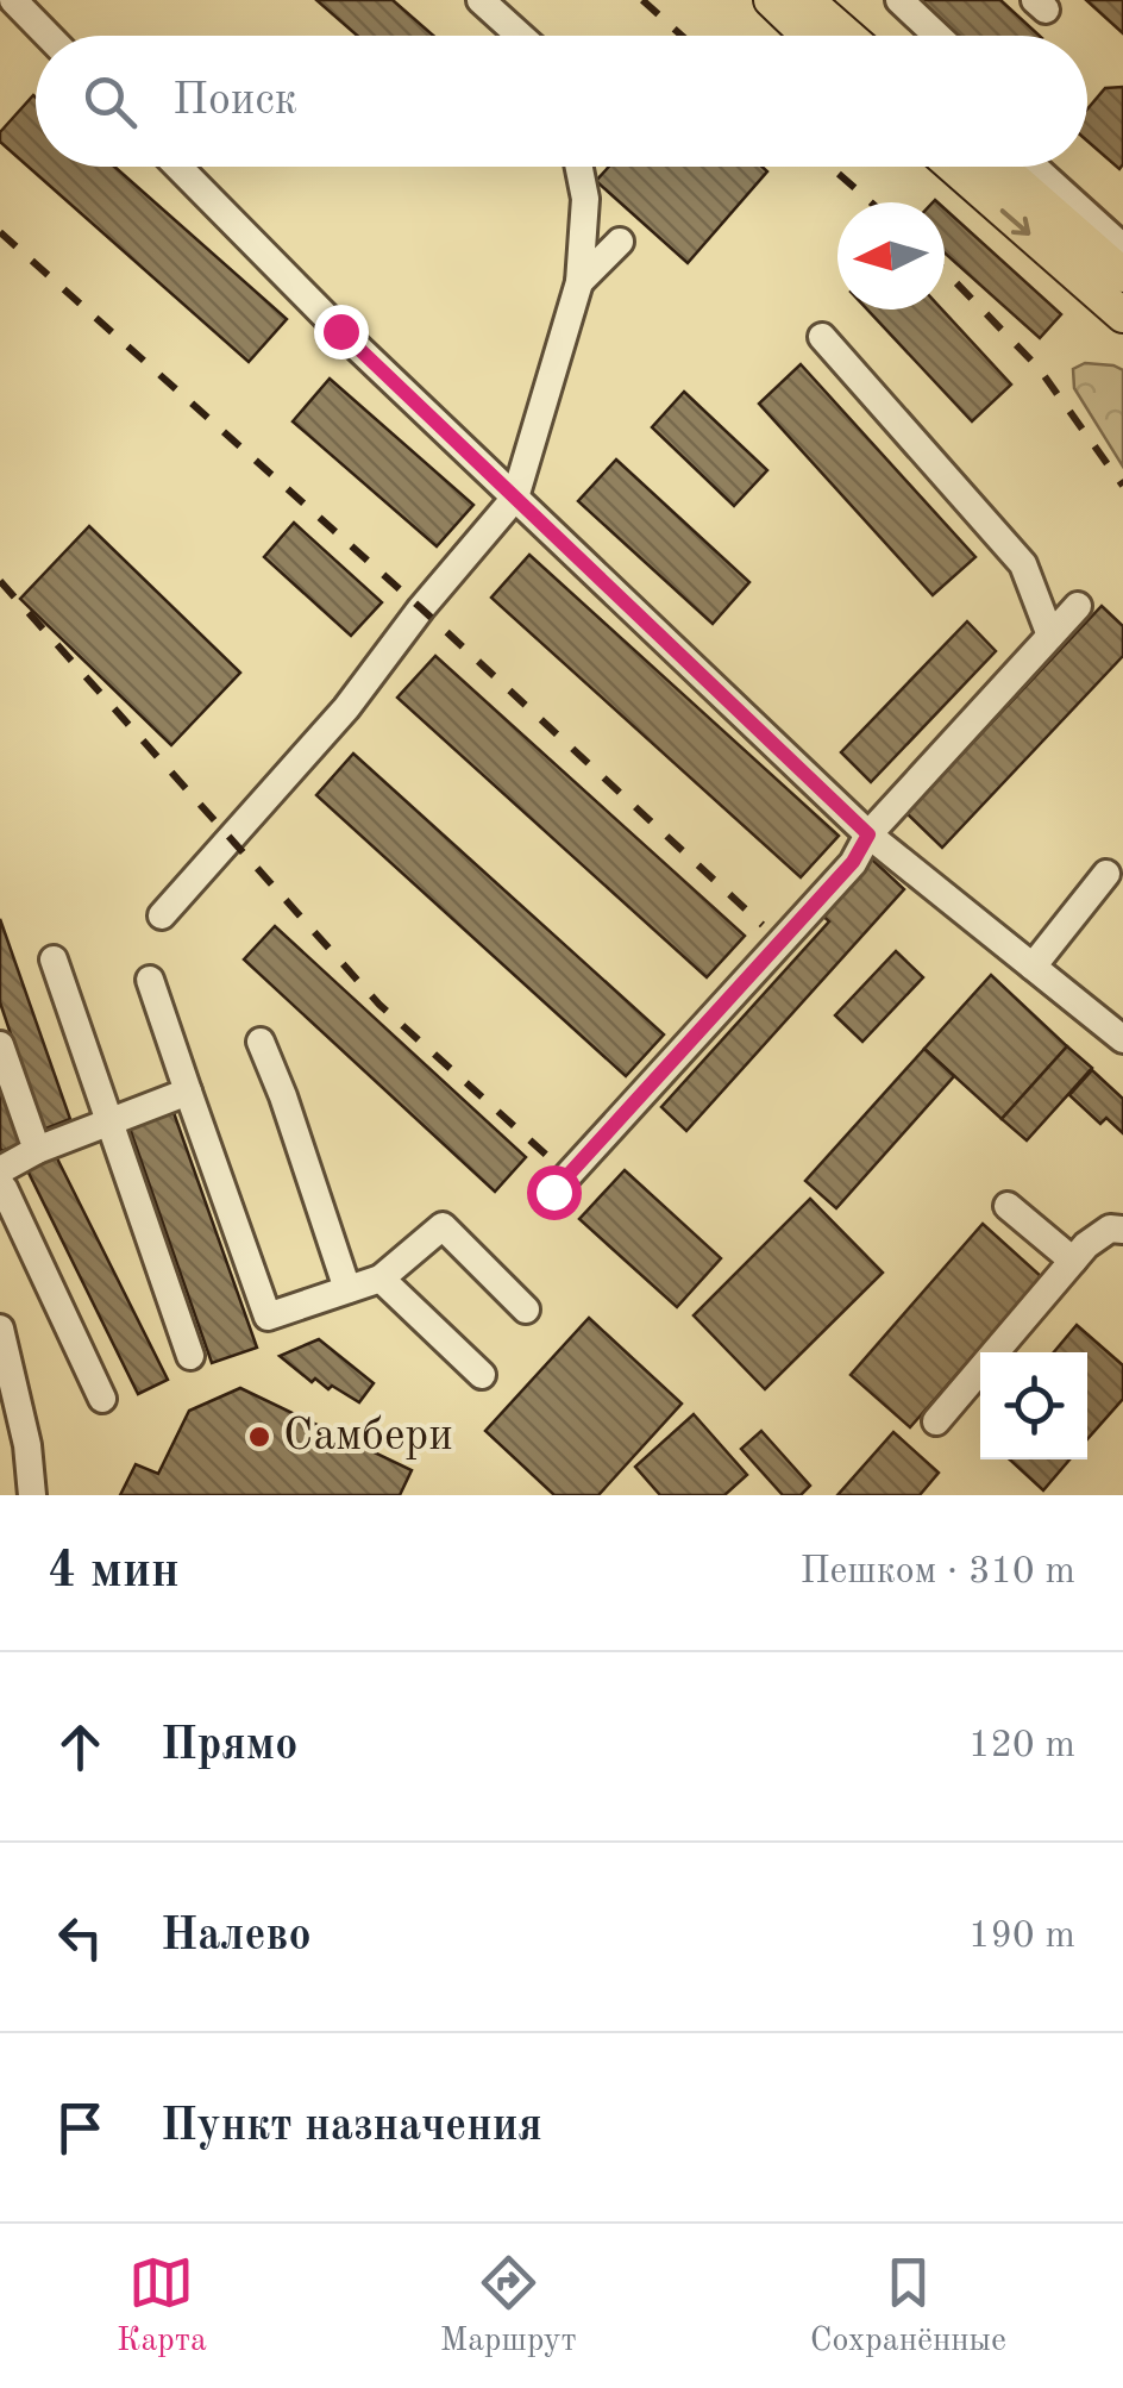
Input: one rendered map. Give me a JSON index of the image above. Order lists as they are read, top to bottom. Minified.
{"places":["Самбери"],"north":"left","page":{"search":"Поиск","heading":["4 мин","Пешком · 310 m"],"list":[["Прямо","120 m"],["Налево","190 m"],"Пункт назначения"],"nav":["Карта","Маршрут","Сохранённые"]}}
